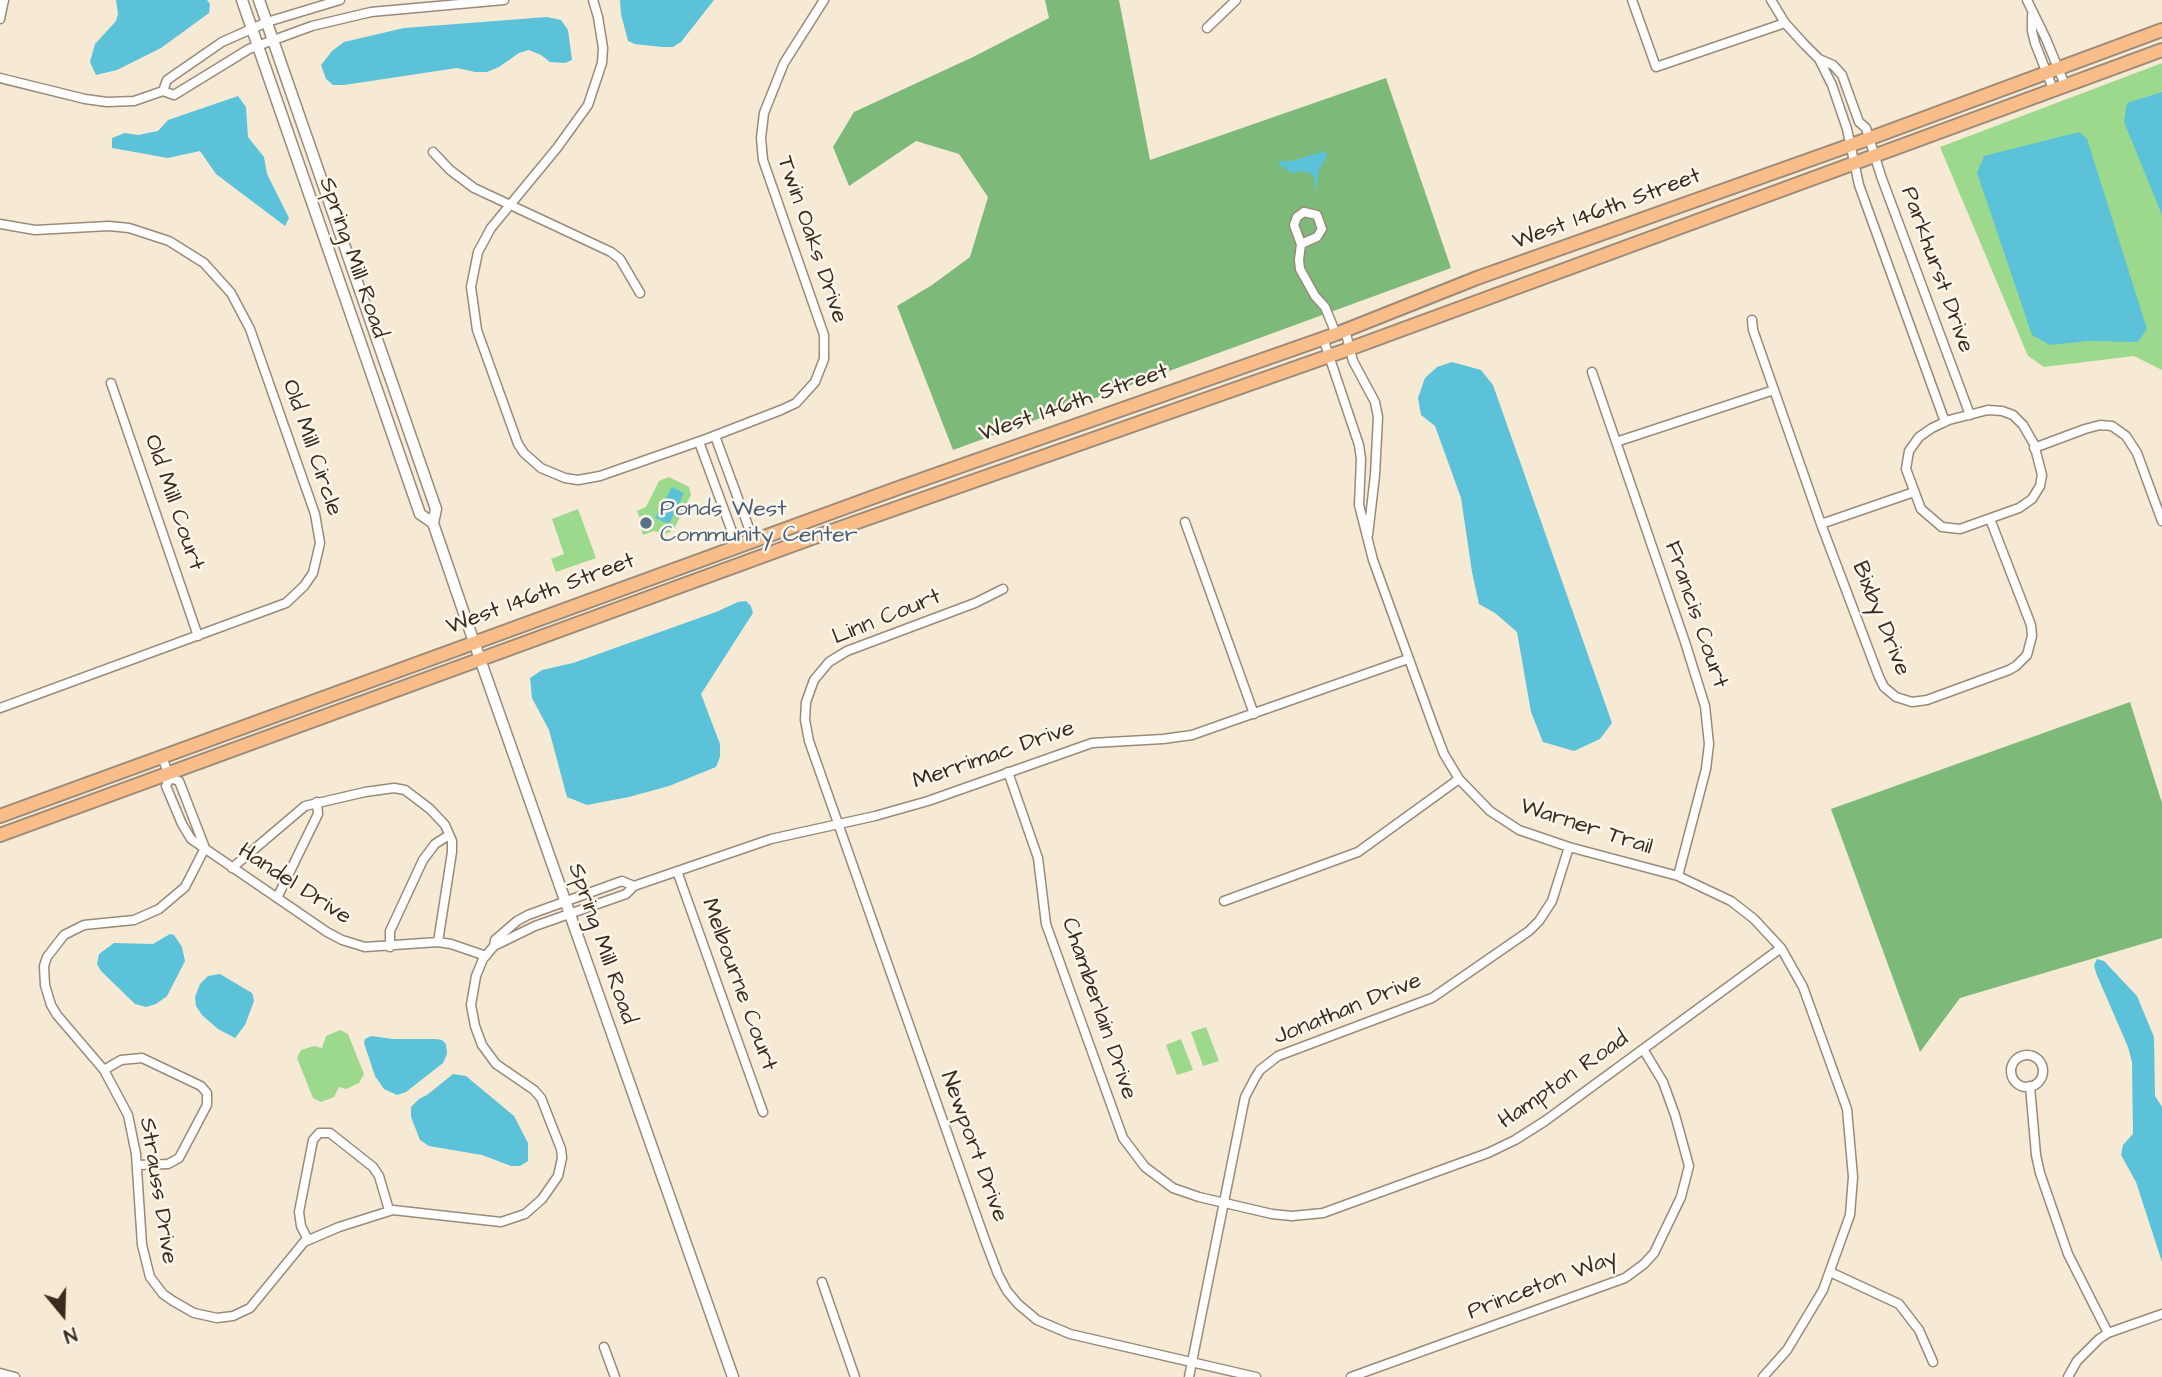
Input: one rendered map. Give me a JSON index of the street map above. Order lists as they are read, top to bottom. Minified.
{"streets":{"main road":["West 146th Street"],"street":["Twin Oaks Drive","Spring Mill Road","Parkhurst Drive","Old Mill Circle","Old Mill Court","Francis Court","Linn Court","Bixby Drive","Merrimac Drive","Warner Trail","Handel Drive","Melbourne Court","Chamberlain Drive","Jonathan Drive","Hampton Road","Newport Drive","Strauss Drive","Princeton Way"]},"crossings":[["West 146th Street","Spring Mill Road"],["West 146th Street","Parkhurst Drive"],["West 146th Street","Warner Trail"],["West 146th Street","Handel Drive"],["Spring Mill Road","Merrimac Drive"],["Parkhurst Drive","Bixby Drive"],["Old Mill Circle","Old Mill Court"],["Francis Court","Warner Trail"],["Linn Court","Merrimac Drive"],["Linn Court","Newport Drive"],["Merrimac Drive","Warner Trail"],["Merrimac Drive","Handel Drive"],["Merrimac Drive","Melbourne Court"],["Merrimac Drive","Chamberlain Drive"],["Merrimac Drive","Newport Drive"],["Warner Trail","Jonathan Drive"],["Warner Trail","Hampton Road"],["Handel Drive","Strauss Drive"],["Chamberlain Drive","Jonathan Drive"],["Chamberlain Drive","Hampton Road"],["Jonathan Drive","Hampton Road"],["Jonathan Drive","Newport Drive"],["Hampton Road","Princeton Way"]],"places":["Ponds West Community Center"],"north":"bottom"}
